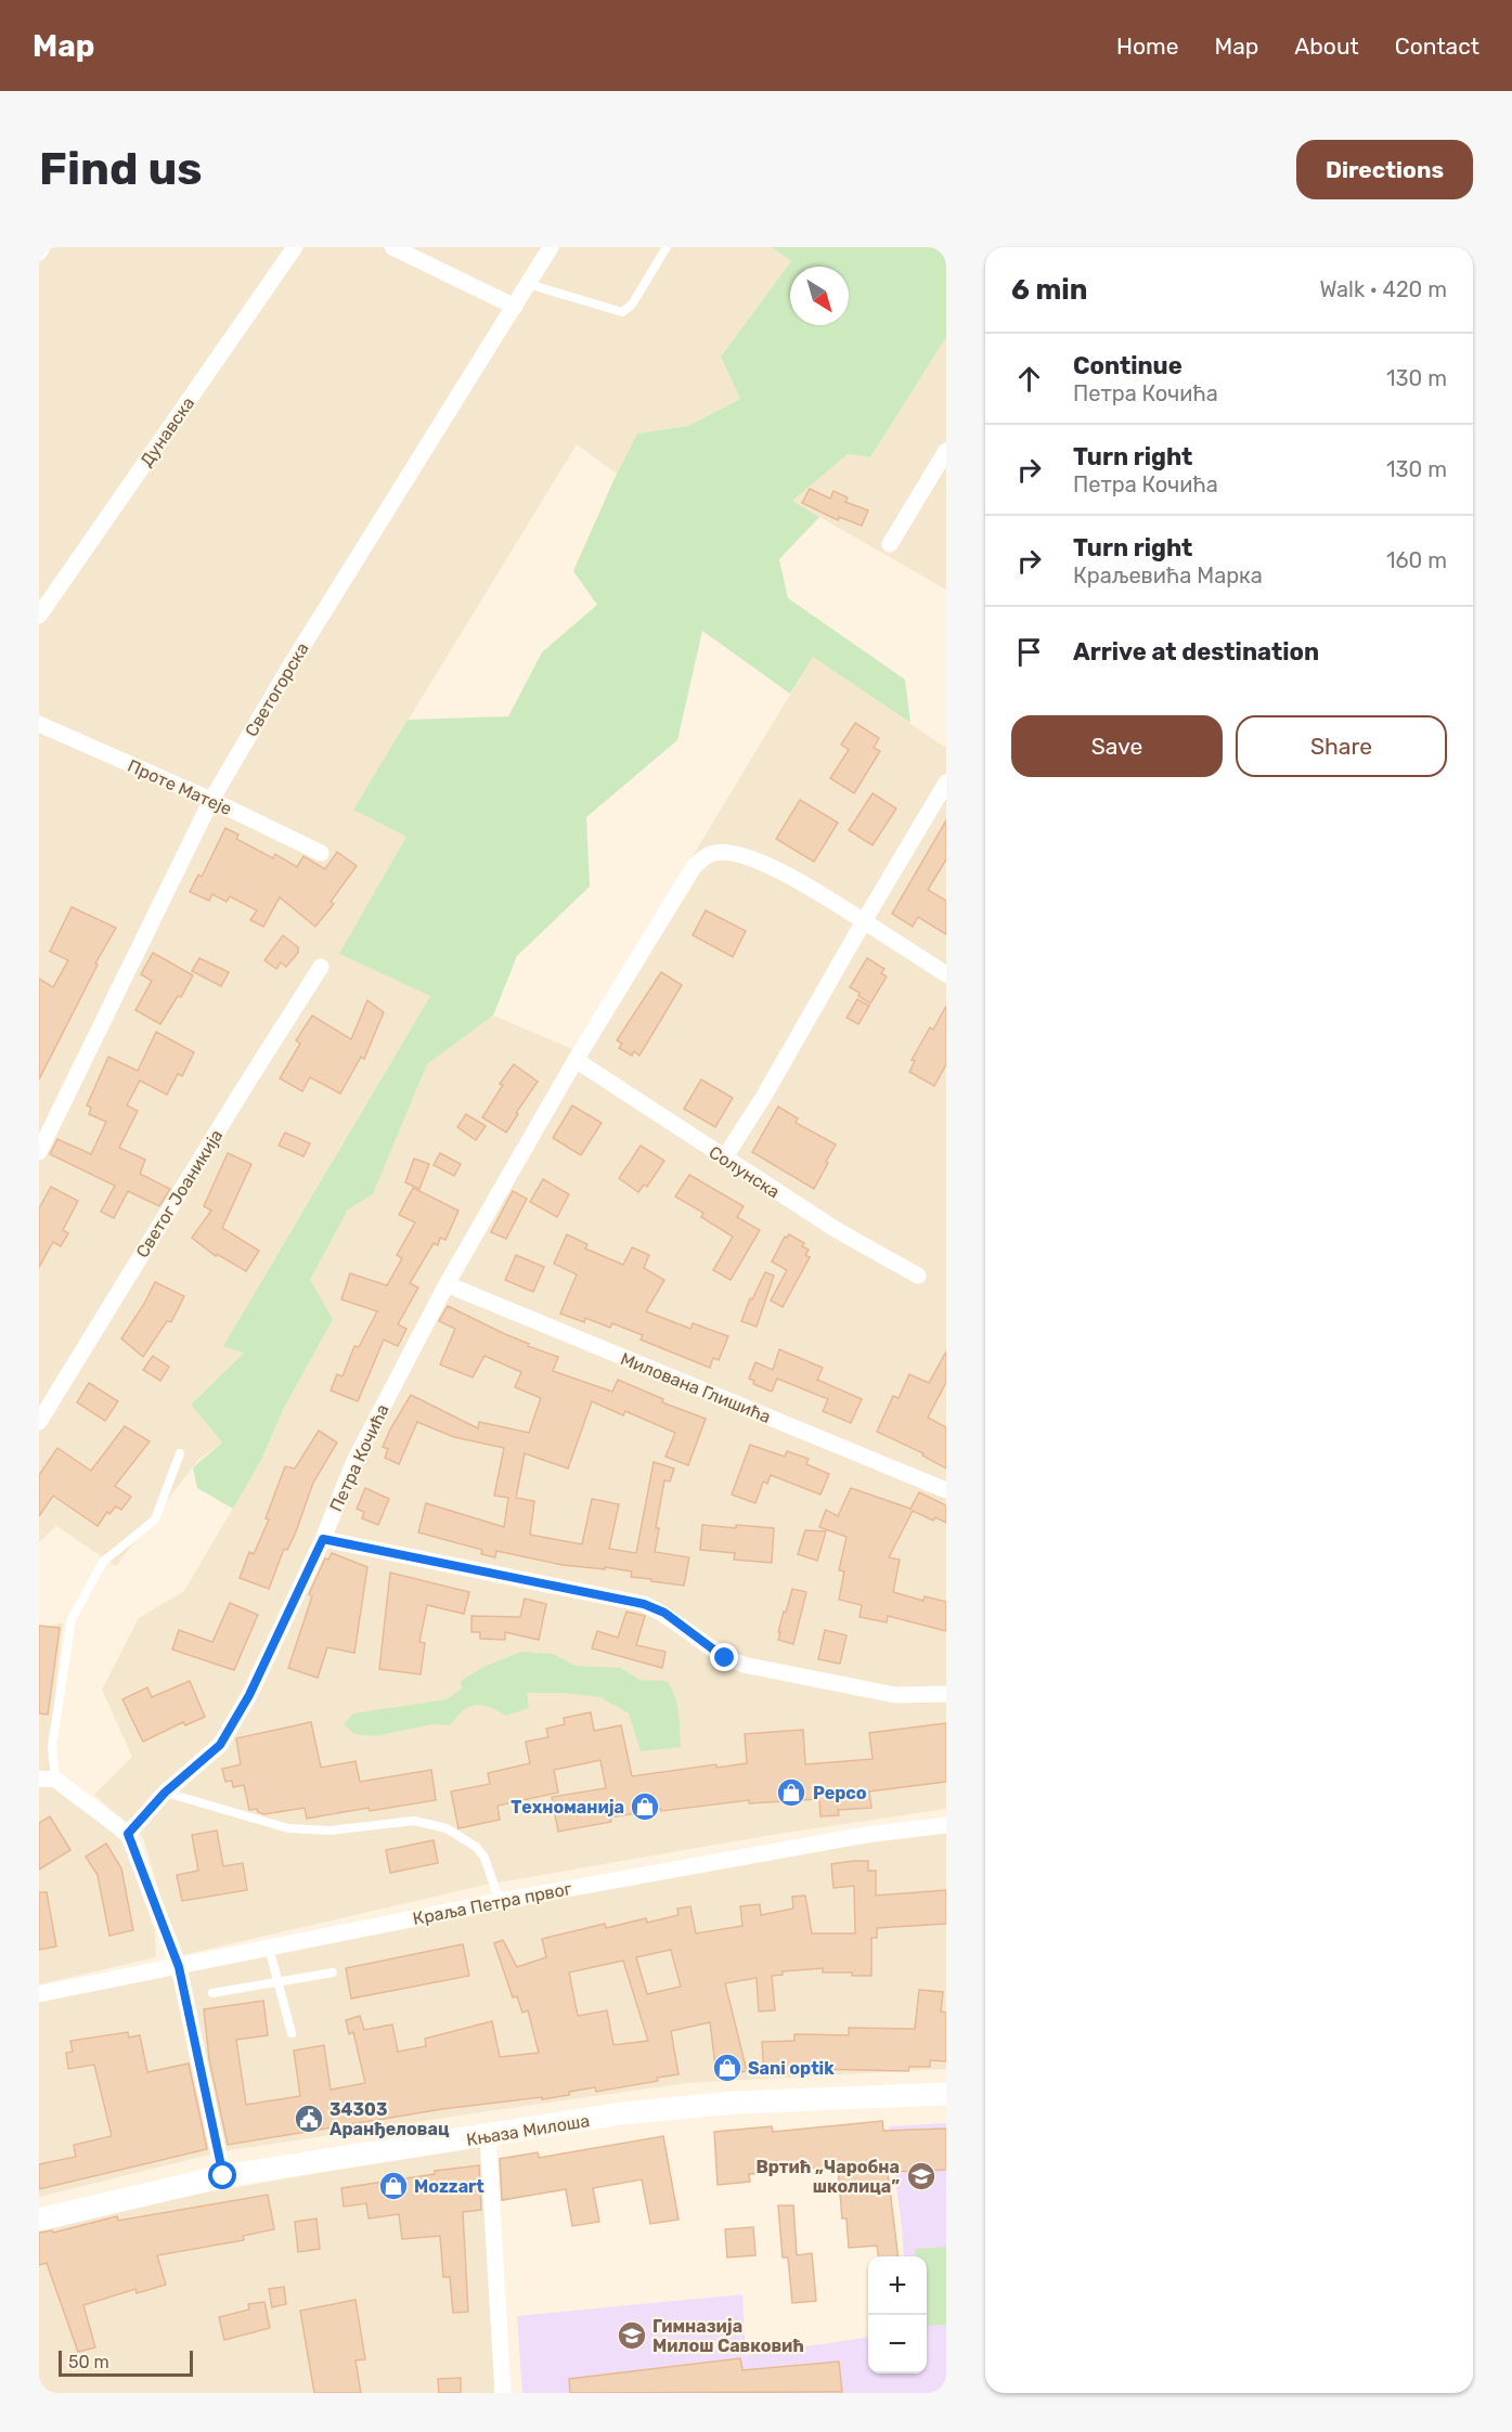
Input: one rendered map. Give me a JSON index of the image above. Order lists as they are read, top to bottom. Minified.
{"streets":{"street":["Дунавска","Светогорска","Проте Матеје","Солунска","Светог Јоаникија","Милована Глишића","Петра Кочића","Краља Петра првог","Књаза Милоша"]},"crossings":[["Светогорска","Проте Матеје"],["Солунска","Петра Кочића"],["Милована Глишића","Петра Кочића"]],"places":{"shop":["Pepco","Техноманија","Sani optik","Mozzart"],"public building":["34303 Аранђеловац"],"school or university":["Вртић „Чаробна школица”","Гимназија Милош Савковић"]},"scale_bar":"50 m","north":"bottom right","page":{"header":"Map","nav":["Home","Map","About","Contact"],"buttons":["Directions",["Save","Share"]],"title":"Find us","heading":["6 min","Walk · 420 m"],"list":[["Continue","Петра Кочића","130 m"],["Turn right","Петра Кочића","130 m"],["Turn right","Краљевића Марка","160 m"],"Arrive at destination"],"map_buttons":["+","−"],"scale":"50 m"}}
